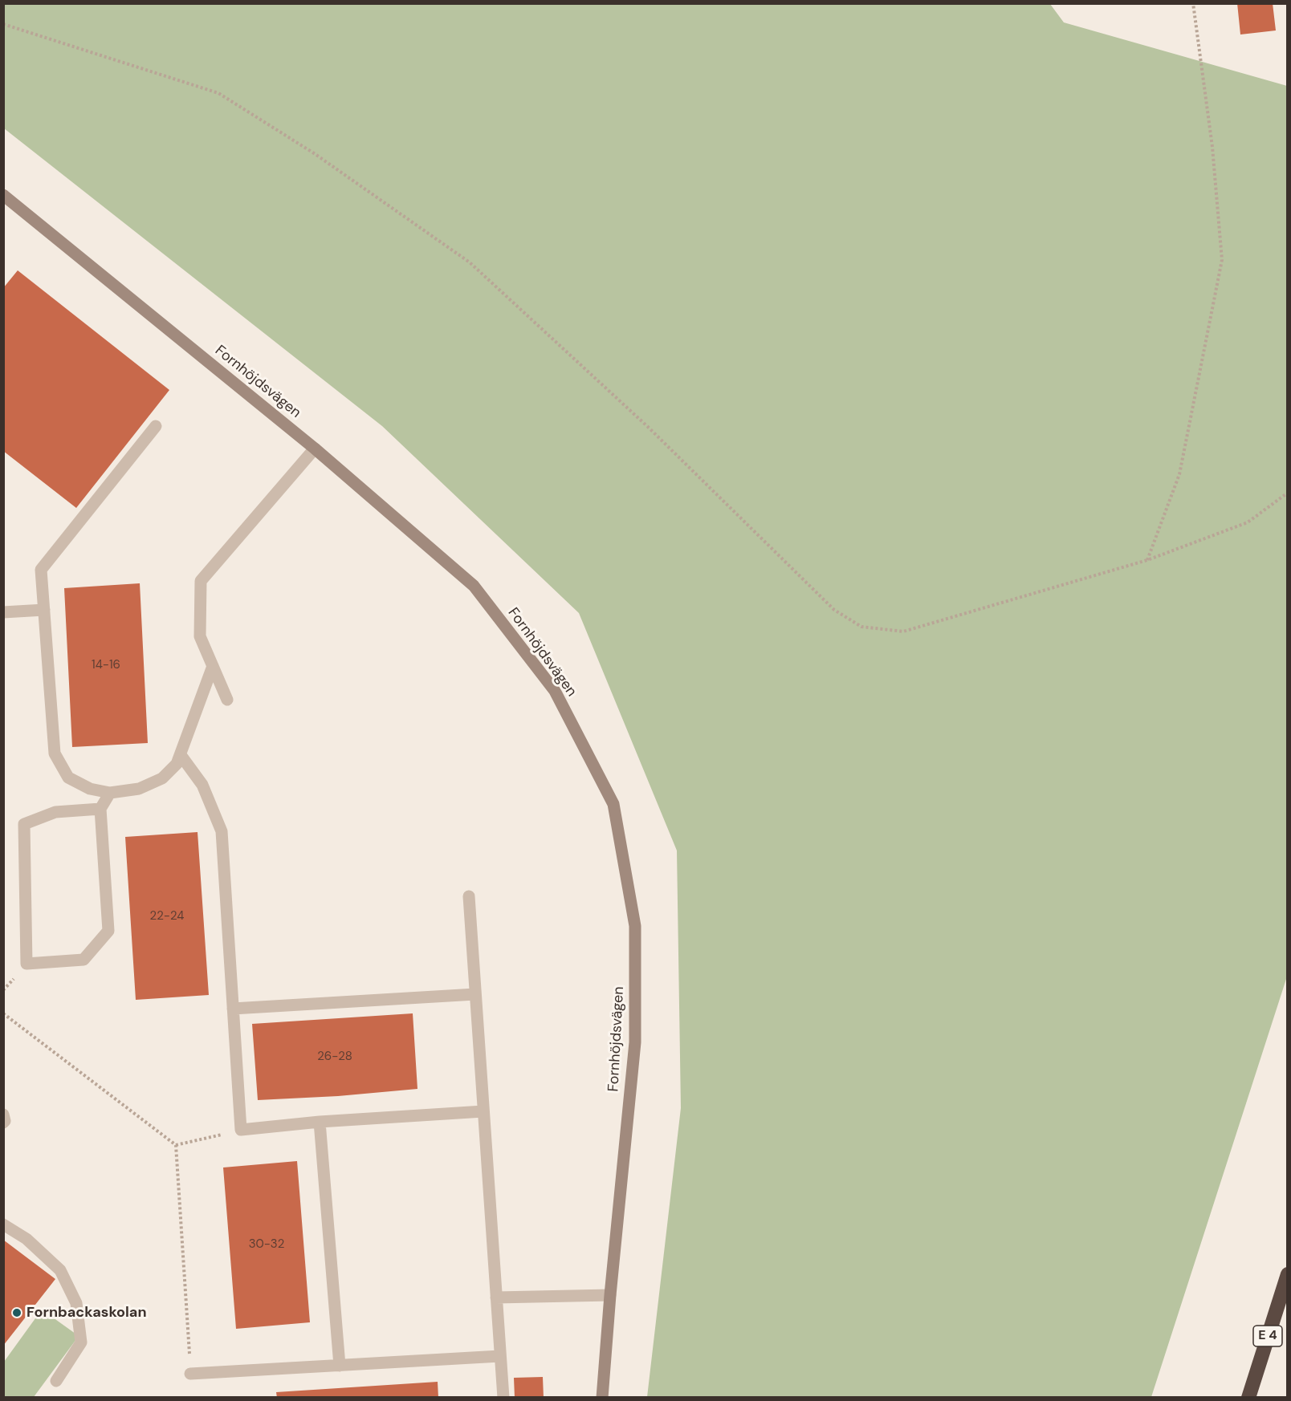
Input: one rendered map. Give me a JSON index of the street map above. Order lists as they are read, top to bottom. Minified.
{"streets":{"highway":["E 4"],"street":["Fornhöjdsvägen"]},"places":["Fornbackaskolan"],"house_numbers":["14-16","22-24","26-28","30-32"]}
